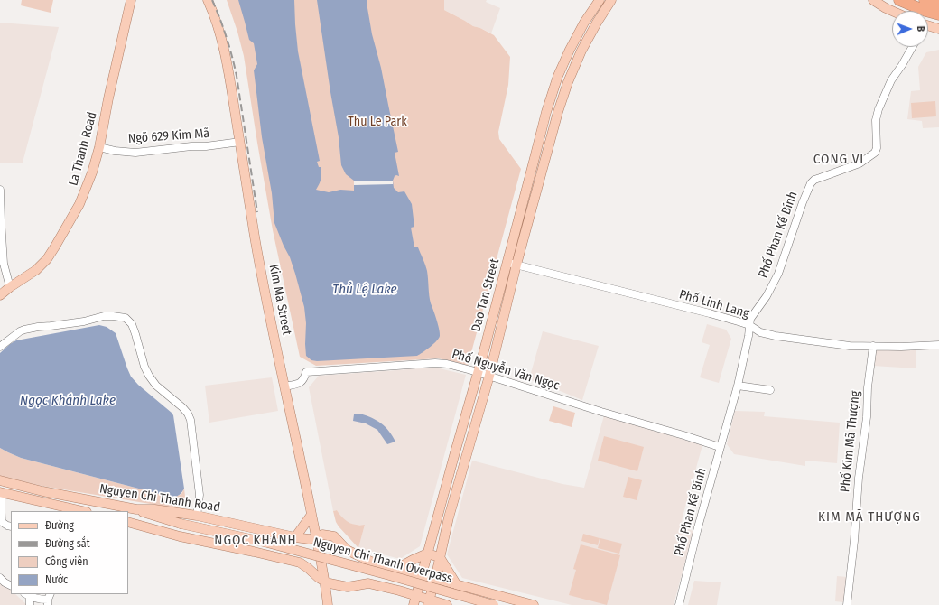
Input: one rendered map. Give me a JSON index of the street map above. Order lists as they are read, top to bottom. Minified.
{"streets":{"main road":["La Thanh Road","Dao Tan Street","Kim Ma Street","Nguyen Chi Thanh Road","Nguyen Chi Thanh Overpass"],"street":["Ngõ 629 Kim Mã","Phố Phan Kế Bính","Phố Linh Lang","Phố Nguyễn Văn Ngọc","Phố Kim Mã Thượng"]},"crossings":[["Ngõ 629 Kim Mã","La Thanh Road"],["Ngõ 629 Kim Mã","Kim Ma Street"],["Phố Phan Kế Bính","Phố Linh Lang"],["Phố Phan Kế Bính","Phố Nguyễn Văn Ngọc"],["Dao Tan Street","Phố Linh Lang"],["Dao Tan Street","Phố Nguyễn Văn Ngọc"],["Dao Tan Street","Nguyen Chi Thanh Road"],["Kim Ma Street","Phố Nguyễn Văn Ngọc"],["Kim Ma Street","Nguyen Chi Thanh Road"],["Phố Linh Lang","Phố Kim Mã Thượng"],["Nguyen Chi Thanh Road","Nguyen Chi Thanh Overpass"]],"districts":["CONG VI","KIM MÃ THƯỢNG","NGỌC KHÁNH"],"water":["Thủ Lệ Lake","Ngọc Khánh Lake"],"parks":["Thu Le Park"],"legend":["Đường","Đường sắt","Công viên","Nước"],"north":"right"}
